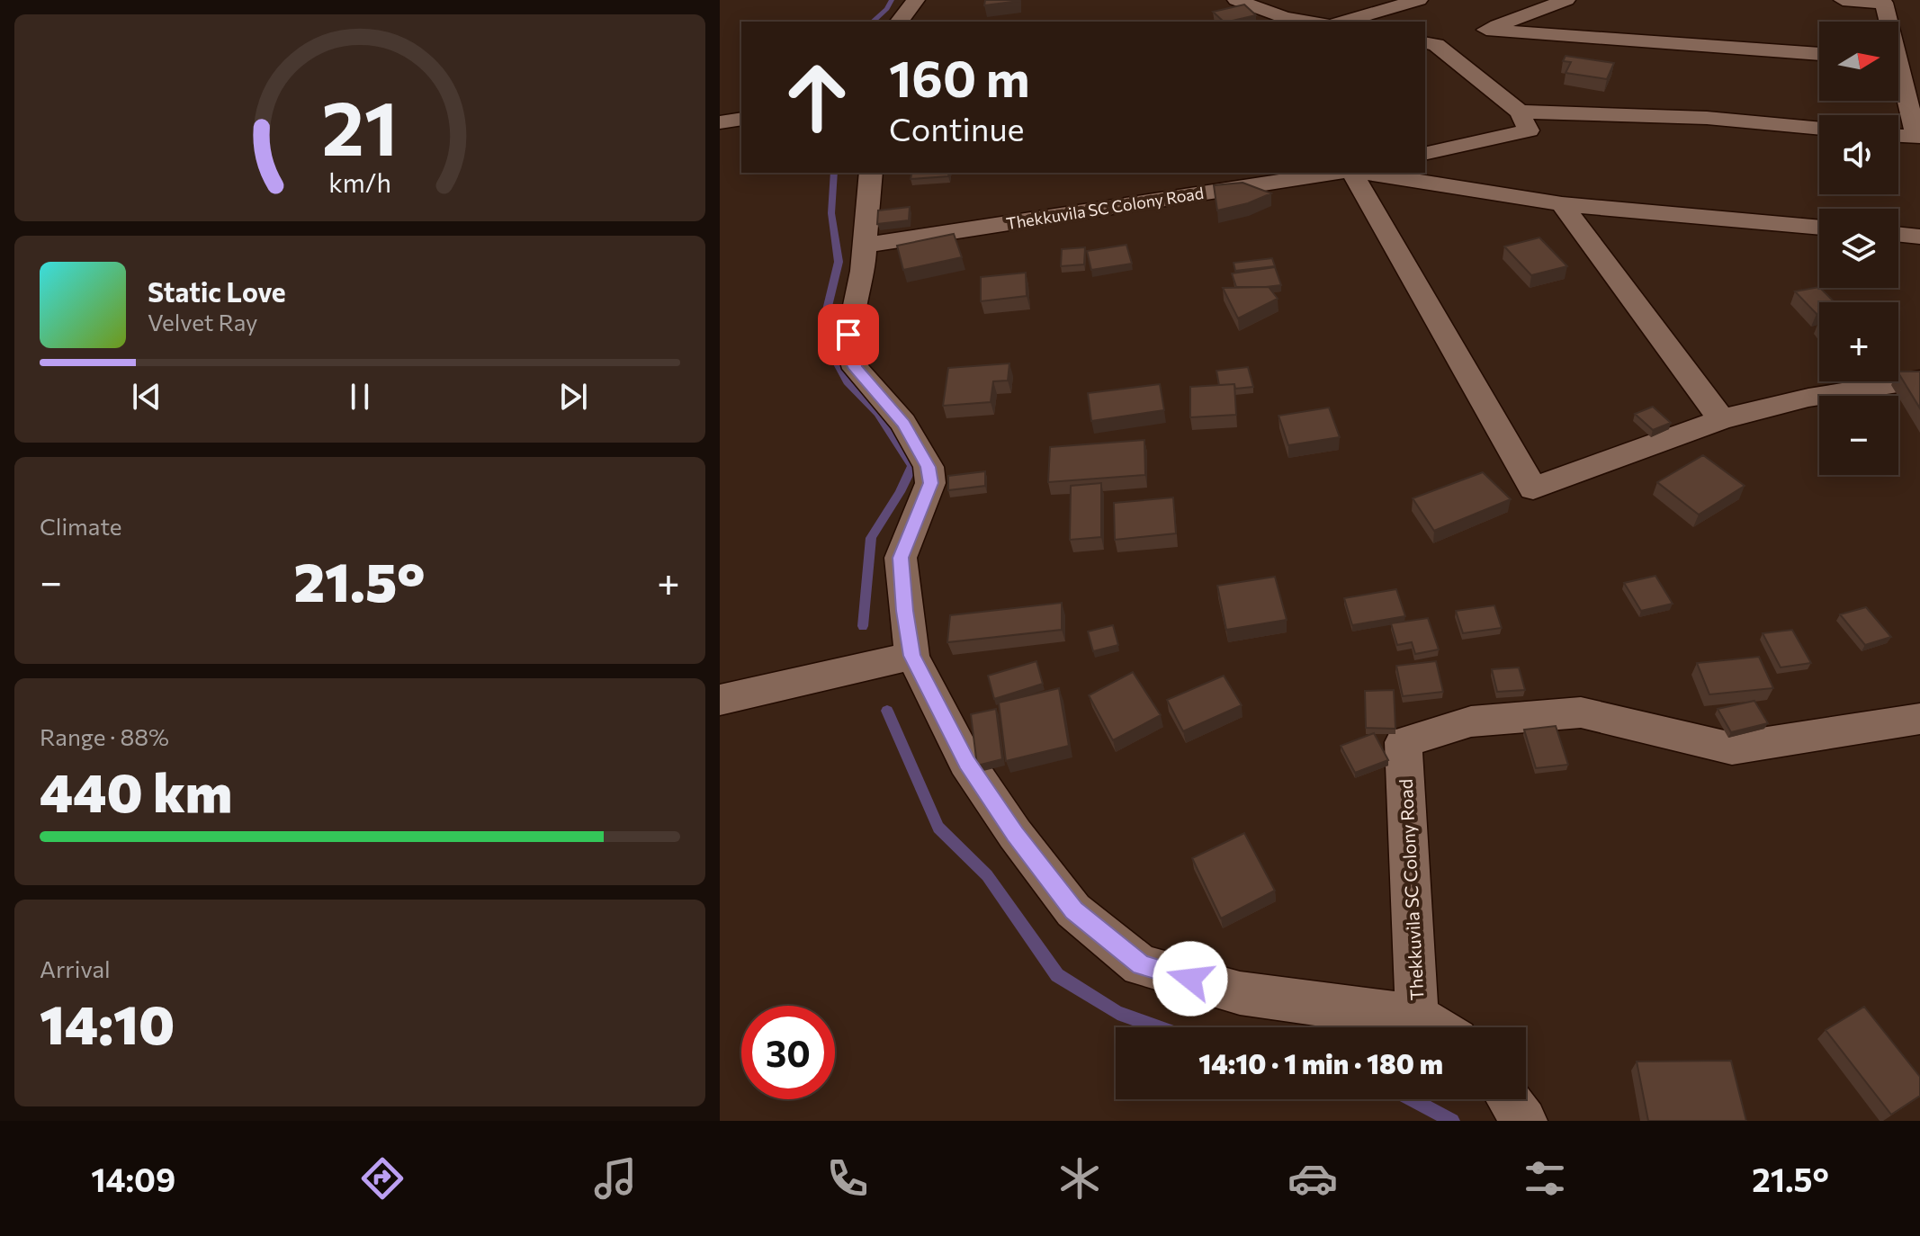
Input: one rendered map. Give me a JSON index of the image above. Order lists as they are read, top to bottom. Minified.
{"streets":{"street":["Thekkuvila SC Colony Road"]},"north":"right","page":{"map_buttons":["+","−"],"turn":["160 m","Continue"],"song":["Static Love","Velvet Ray"],"tile":["Climate",["Range · 88%","440 km"],["Arrival","14:10"]],"heat":["−","21.5°","+"],"limit":"30","trip":"14:10 · 1 min · 180 m","tabs":["14:09","21.5°"],"gauge":["21","km/h"]}}
